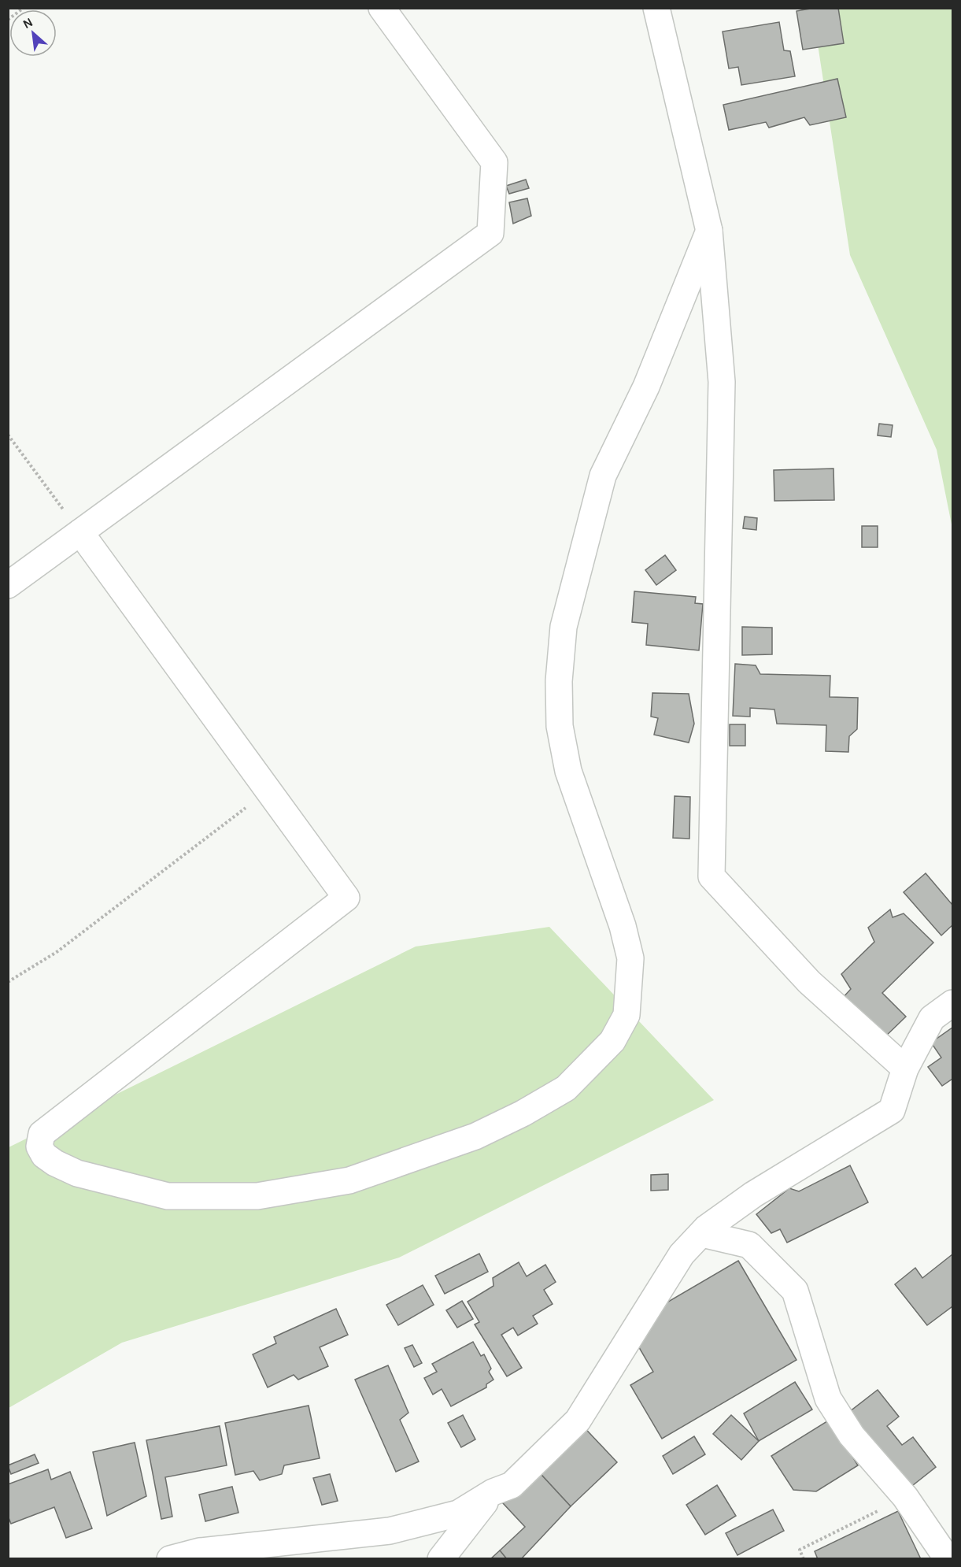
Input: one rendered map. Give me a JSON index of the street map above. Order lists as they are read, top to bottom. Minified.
{"north":"top left"}
